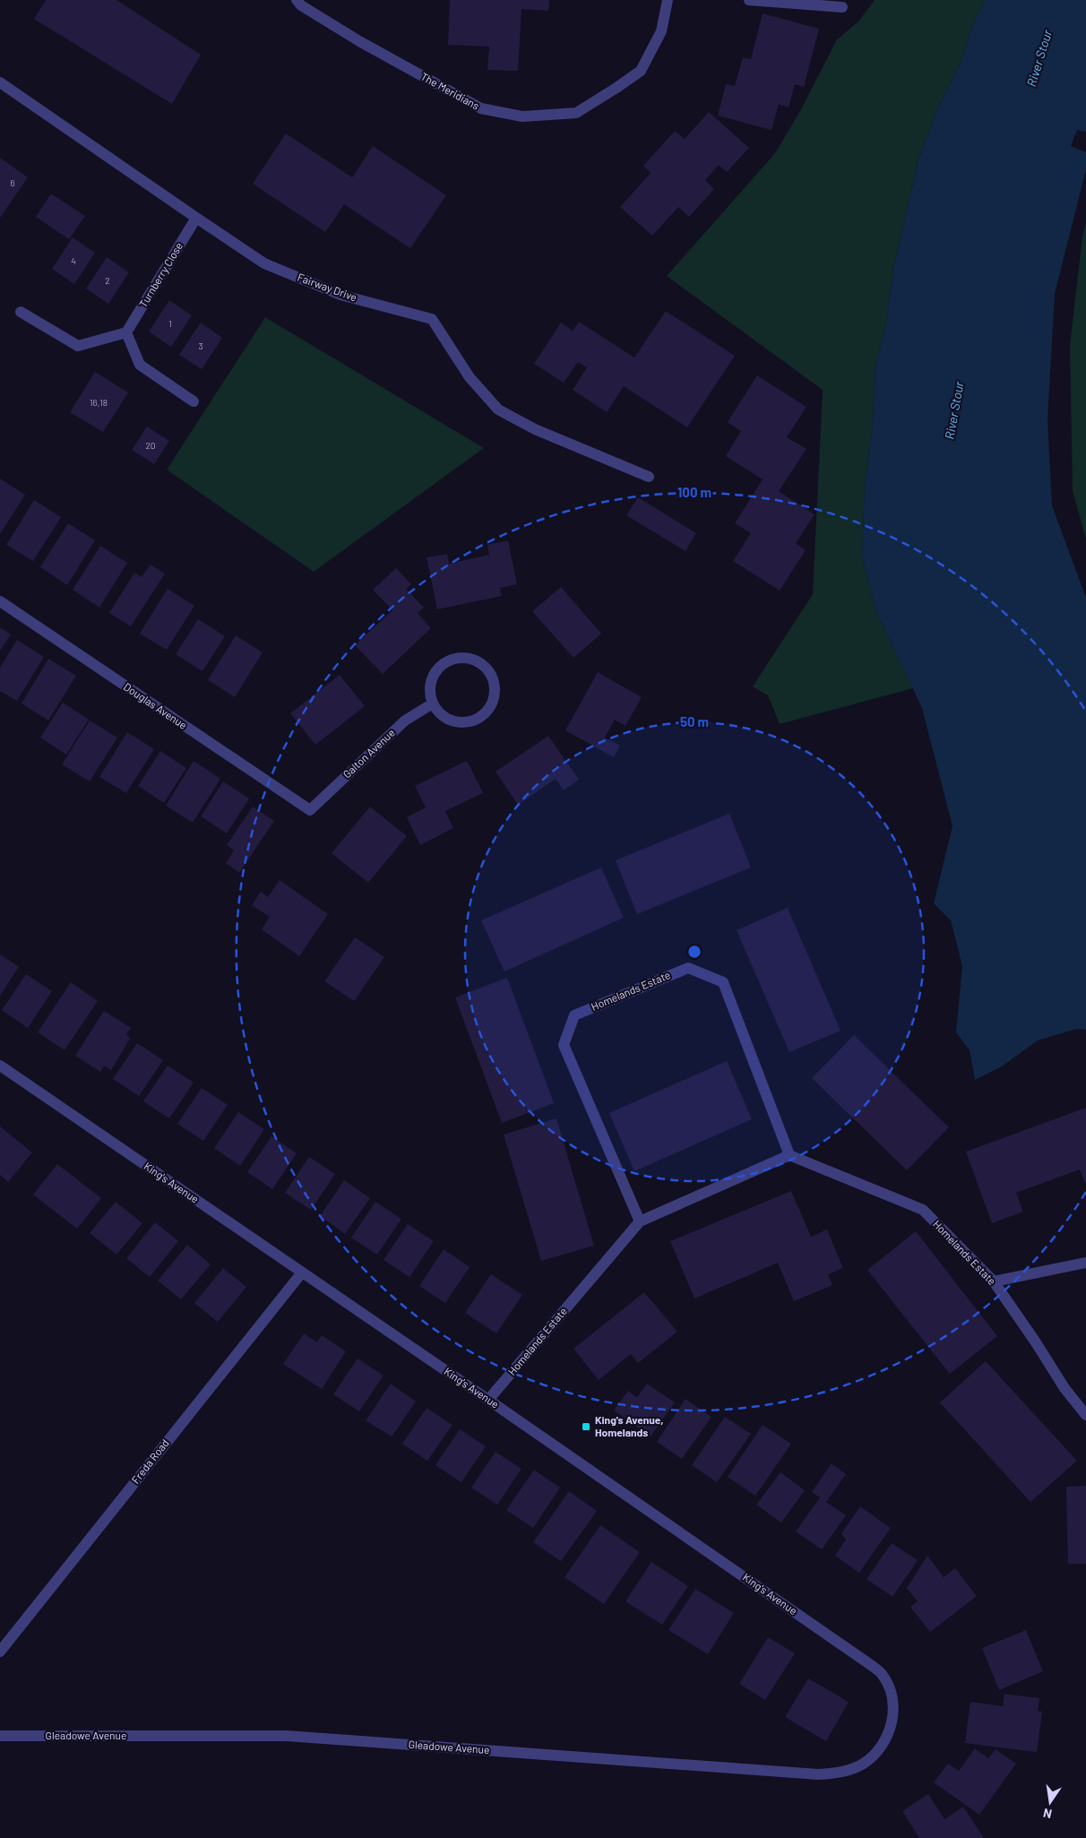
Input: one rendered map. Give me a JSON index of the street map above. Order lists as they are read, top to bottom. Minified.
{"streets":{"street":["The Meridians","Turnberry Close","Fairway Drive","Douglas Avenue","Galton Avenue","Homelands Estate","King's Avenue","Freda Road","Gleadowe Avenue"]},"crossings":[["Turnberry Close","Fairway Drive"],["Douglas Avenue","Galton Avenue"],["Homelands Estate","King's Avenue"],["King's Avenue","Freda Road"],["King's Avenue","Gleadowe Avenue"]],"water":["River Stour"],"places":{"transit":["King's Avenue, Homelands"]},"house_numbers":["6","4","2","1","3","16,18","20"],"north":"bottom","rings":["100 m","50 m"]}
